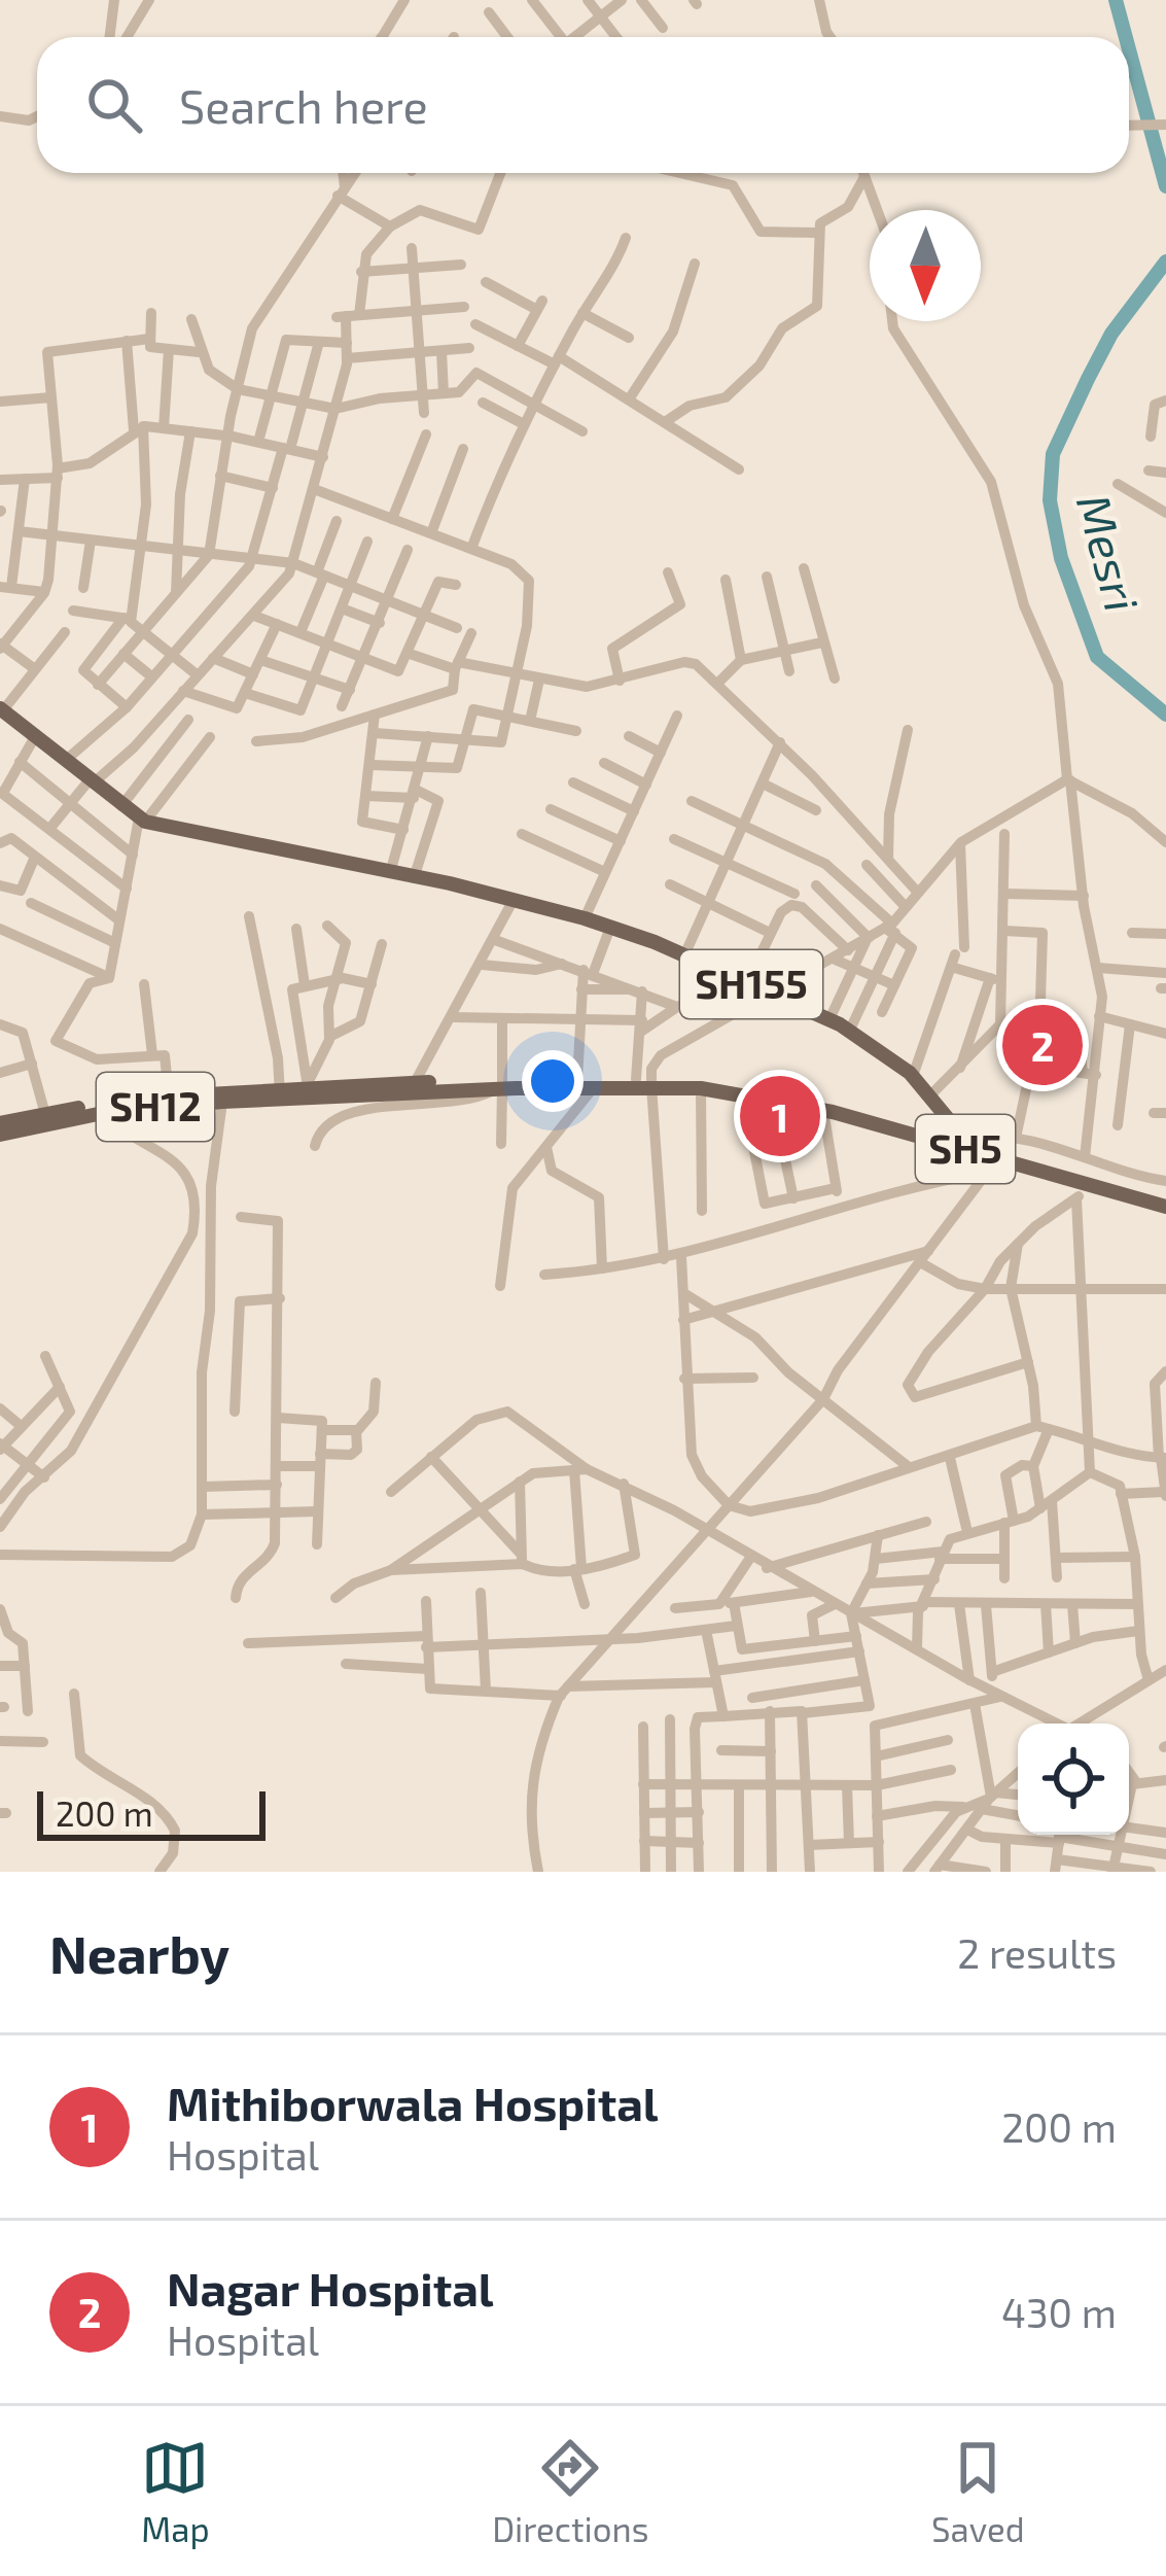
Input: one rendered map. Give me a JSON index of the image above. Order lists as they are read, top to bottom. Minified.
{"streets":{"main road":["SH155","SH12","SH5"]},"crossings":[["SH155","SH5"],["SH12","SH5"]],"water":["Mesri"],"scale_bar":"200 m","north":"bottom","page":{"search":"Search here","pins":["2","1"],"scale":"200 m","heading":["Nearby","2 results"],"list":[{"mark":"1","name":"Mithiborwala Hospital","note":"Hospital","value":"200 m"},{"mark":"2","name":"Nagar Hospital","note":"Hospital","value":"430 m"}],"nav":["Map","Directions","Saved"]}}
